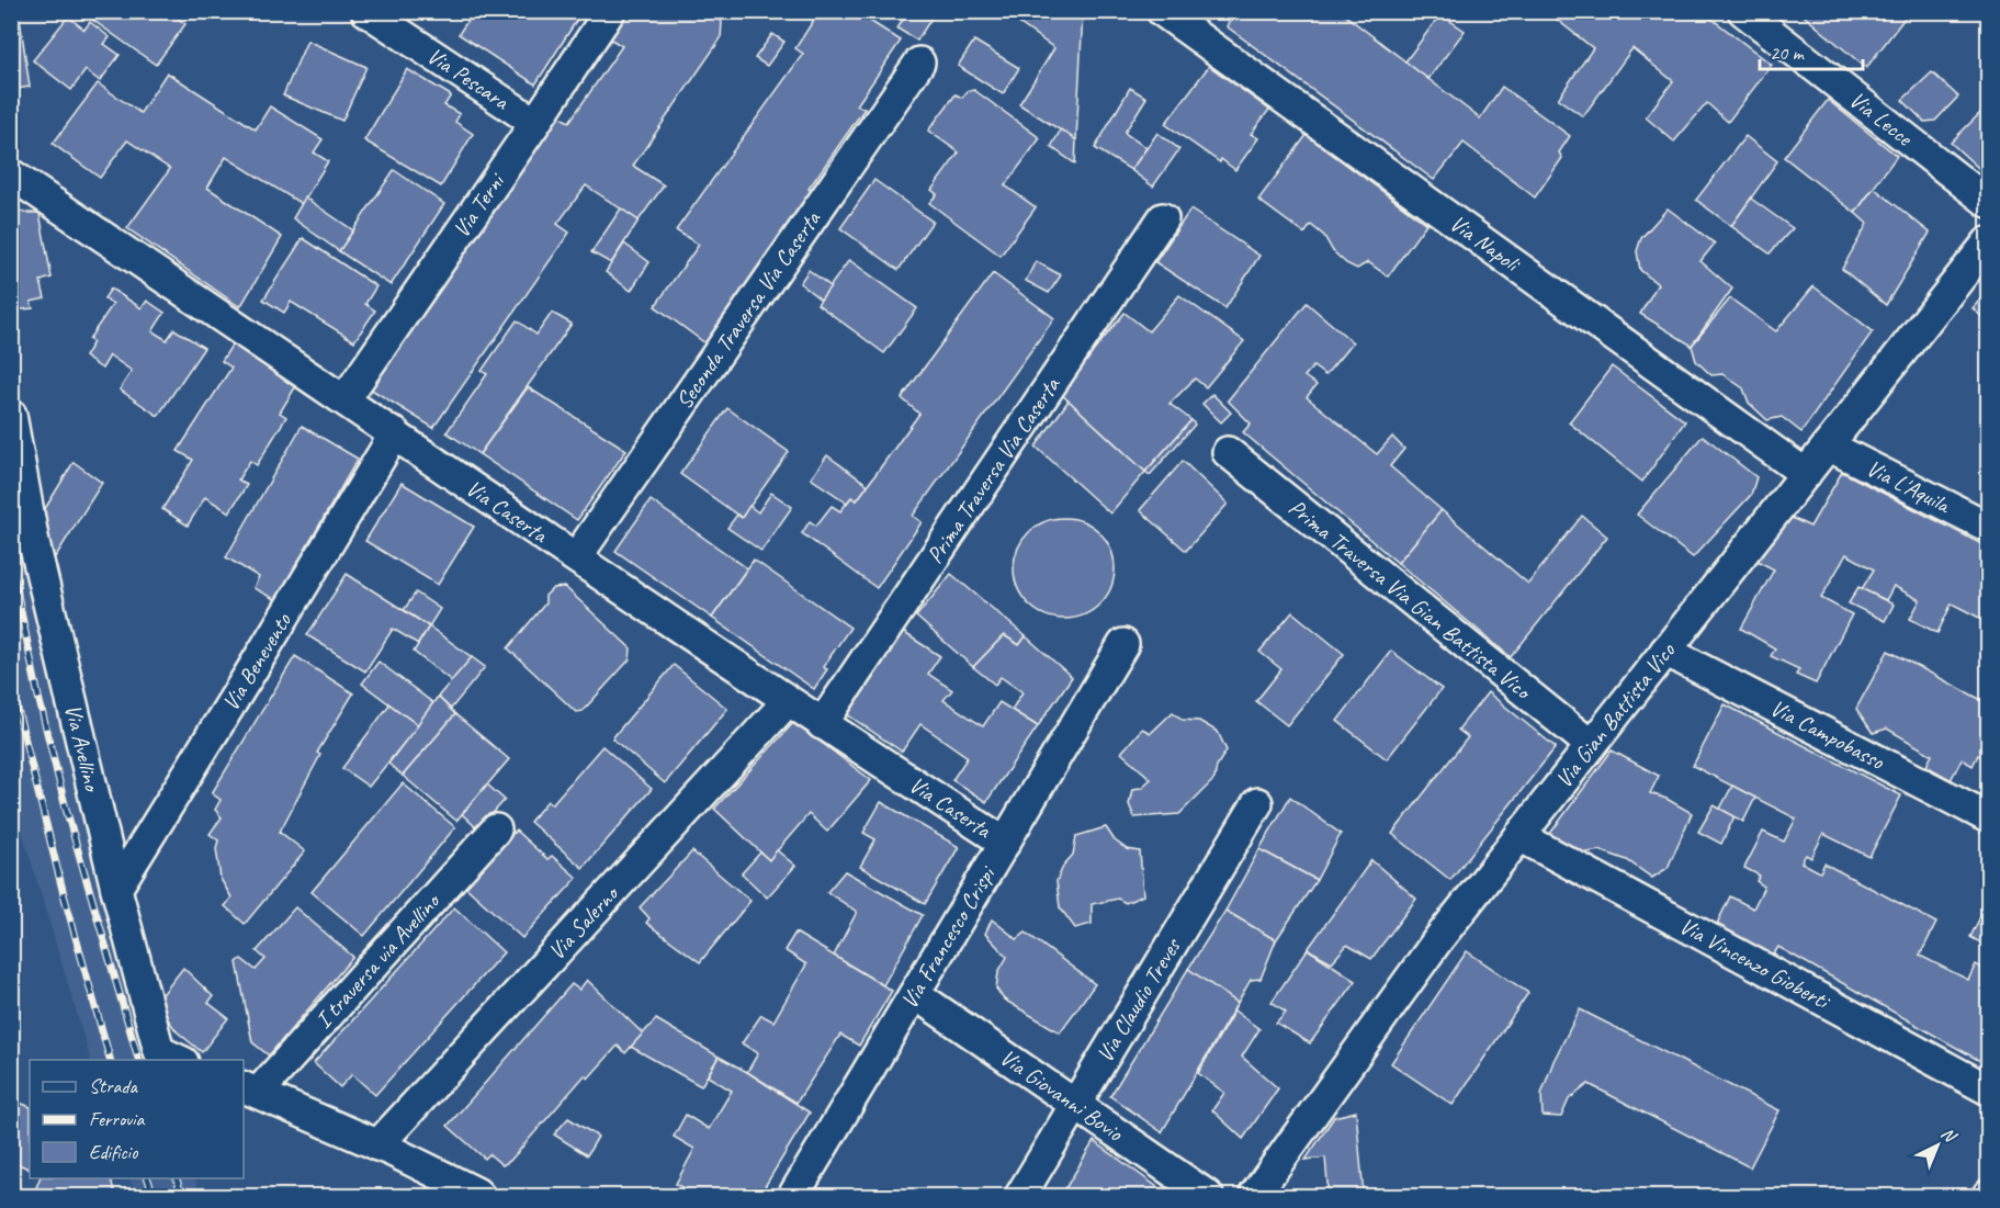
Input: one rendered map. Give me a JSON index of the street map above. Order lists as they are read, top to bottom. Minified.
{"streets":{"street":["Via Pescara","Via Lecce","Via Terni","Via Napoli","Seconda Traversa Via Caserta","Prima Traversa Via Caserta","Via L'Aquila","Via Caserta","Prima Traversa Via Gian Battista Vico","Via Benevento","Via Gian Battista Vico","Via Campobasso","Via Avellino","Via Salerno","Via Francesco Crispi","I traversa via Avellino","Via Vincenzo Gioberti","Via Claudio Treves","Via Giovanni Bovio"]},"crossings":[["Via Pescara","Via Terni"],["Via Terni","Via Caserta"],["Via Napoli","Via Gian Battista Vico"],["Seconda Traversa Via Caserta","Via Caserta"],["Prima Traversa Via Caserta","Via Caserta"],["Via L'Aquila","Via Gian Battista Vico"],["Via Caserta","Via Benevento"],["Via Caserta","Via Salerno"],["Via Caserta","Via Francesco Crispi"],["Prima Traversa Via Gian Battista Vico","Via Gian Battista Vico"],["Via Benevento","Via Avellino"],["Via Gian Battista Vico","Via Campobasso"],["Via Gian Battista Vico","Via Vincenzo Gioberti"],["Via Francesco Crispi","Via Giovanni Bovio"],["Via Claudio Treves","Via Giovanni Bovio"]],"legend":["Strada","Ferrovia","Edificio"],"scale_bar":"20 m","north":"top right"}
